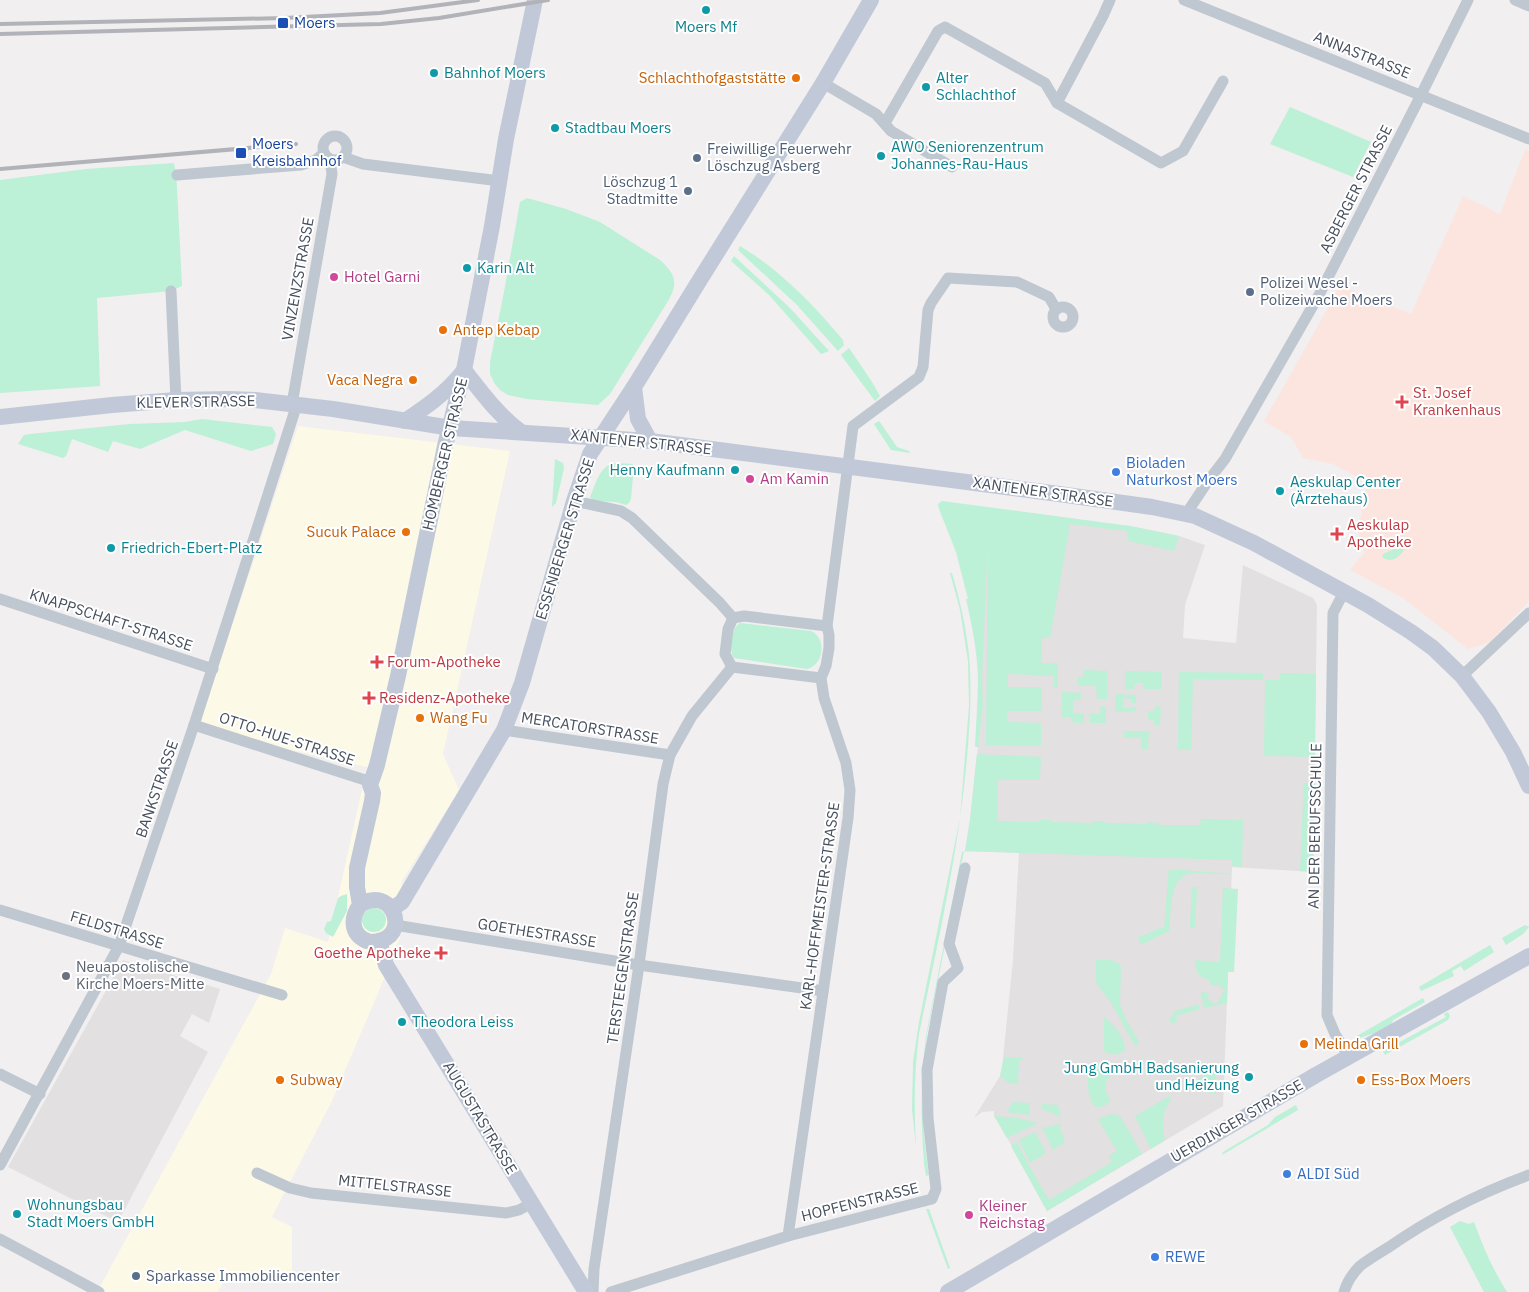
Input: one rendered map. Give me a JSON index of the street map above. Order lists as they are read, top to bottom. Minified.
{"streets":{"main road":["KLEVER STRASSE","XANTENER STRASSE","HOMBERGER STRASSE","ESSENBERGER STRASSE","AUGUSTASTRASSE","UERDINGER STRASSE"],"street":["ANNASTRASSE","ASBERGER STRASSE","VINZENZSTRASSE","KNAPPSCHAFT-STRASSE","MERCATORSTRASSE","OTTO-HUE-STRASSE","BANKSTRASSE","AN DER BERUFSSCHULE","KARL-HOFFMEISTER-STRASSE","FELDSTRASSE","GOETHESTRASSE","TERSTEEGENSTRASSE","MITTELSTRASSE","HOPFENSTRASSE"]},"crossings":[["ANNASTRASSE","ASBERGER STRASSE"],["ASBERGER STRASSE","XANTENER STRASSE"],["VINZENZSTRASSE","KLEVER STRASSE"],["VINZENZSTRASSE","BANKSTRASSE"],["KLEVER STRASSE","XANTENER STRASSE"],["KLEVER STRASSE","HOMBERGER STRASSE"],["KLEVER STRASSE","BANKSTRASSE"],["XANTENER STRASSE","HOMBERGER STRASSE"],["XANTENER STRASSE","ESSENBERGER STRASSE"],["XANTENER STRASSE","AN DER BERUFSSCHULE"],["XANTENER STRASSE","KARL-HOFFMEISTER-STRASSE"],["HOMBERGER STRASSE","ESSENBERGER STRASSE"],["HOMBERGER STRASSE","OTTO-HUE-STRASSE"],["HOMBERGER STRASSE","GOETHESTRASSE"],["HOMBERGER STRASSE","AUGUSTASTRASSE"],["ESSENBERGER STRASSE","MERCATORSTRASSE"],["ESSENBERGER STRASSE","GOETHESTRASSE"],["ESSENBERGER STRASSE","AUGUSTASTRASSE"],["KNAPPSCHAFT-STRASSE","BANKSTRASSE"],["MERCATORSTRASSE","TERSTEEGENSTRASSE"],["OTTO-HUE-STRASSE","BANKSTRASSE"],["BANKSTRASSE","FELDSTRASSE"],["AN DER BERUFSSCHULE","UERDINGER STRASSE"],["KARL-HOFFMEISTER-STRASSE","GOETHESTRASSE"],["KARL-HOFFMEISTER-STRASSE","HOPFENSTRASSE"],["GOETHESTRASSE","TERSTEEGENSTRASSE"],["GOETHESTRASSE","AUGUSTASTRASSE"],["AUGUSTASTRASSE","MITTELSTRASSE"]],"places":{"other":["Moers Mf","Bahnhof Moers","Schlachthofgaststätte","Alter Schlachthof","Stadtbau Moers","AWO Seniorenzentrum Johannes-Rau-Haus","Freiwillige Feuerwehr Löschzug Asberg","Löschzug 1 Stadtmitte","Karin Alt","Hotel Garni","Polizei Wesel - Polizeiwache Moers","Antep Kebap","Vaca Negra","Henny Kaufmann","Bioladen Naturkost Moers","Am Kamin","Aeskulap Center (Ärztehaus)","Sucuk Palace","Friedrich-Ebert-Platz","Wang Fu","Neuapostolische Kirche Moers-Mitte","Theodora Leiss","Melinda Grill","Jung GmbH Badsanierung und Heizung","Subway","Ess-Box Moers","ALDI Süd","Wohnungsbau Stadt Moers GmbH","Kleiner Reichstag","REWE","Sparkasse Immobiliencenter"],"transit":["Moers","Moers Kreisbahnhof"],"health":["St. Josef Krankenhaus","Aeskulap Apotheke","Forum-Apotheke","Residenz-Apotheke","Goethe Apotheke"]}}
